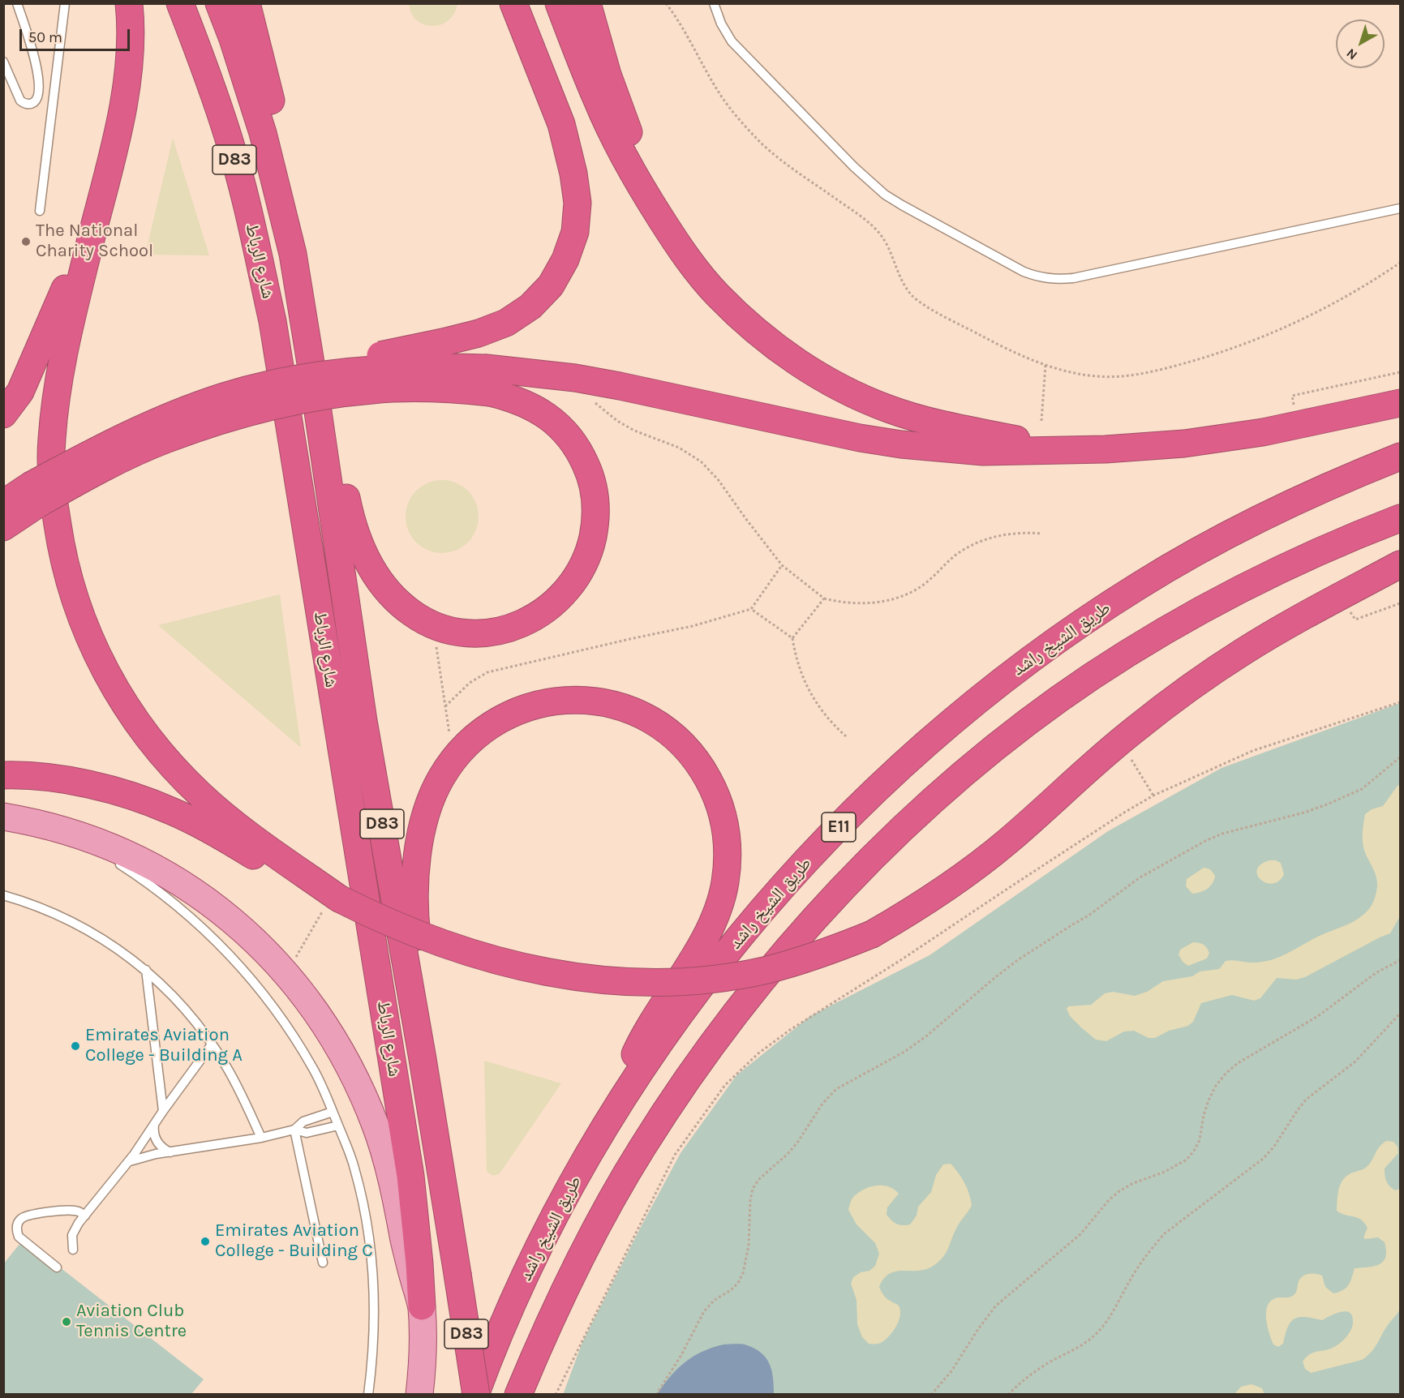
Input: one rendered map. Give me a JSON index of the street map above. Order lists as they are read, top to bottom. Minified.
{"streets":{"highway":["D83","شارع الرباط","طريق الشيخ راشد","E11"]},"crossings":[["شارع الرباط","طريق الشيخ راشد"]],"places":["The National Charity School","Emirates Aviation College - Building A","Emirates Aviation College - Building C","Aviation Club Tennis Centre"],"scale_bar":"50 m","north":"bottom left"}
